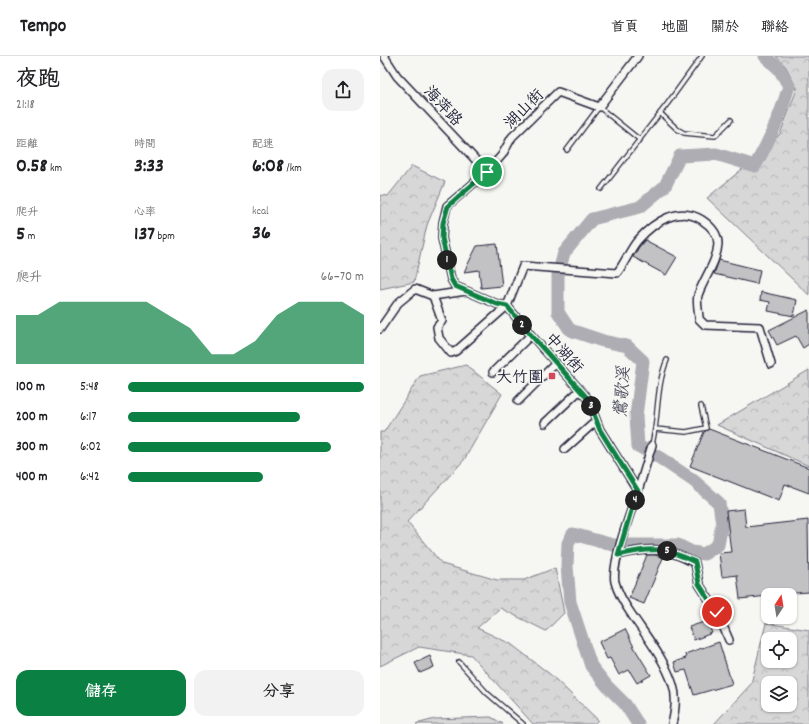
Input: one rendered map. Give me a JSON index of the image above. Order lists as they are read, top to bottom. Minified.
{"streets":{"street":["海萍路","湖山街","中湖街"]},"crossings":[["海萍路","湖山街"]],"water":["鶯歌溪"],"places":{"transit":["大竹圍"]},"north":"top","page":{"header":"Tempo","nav":["首頁","地圖","關於","聯絡"],"heading":["夜跑","21:18"],"stats":[["距離","0.58 km"],["時間","3:33"],["配速","6:08 /km"],["爬升","5 m"],["心率","137 bpm"],["kcal","36"]],"pins":["1","2","3","4","5"],"chart":["爬升","66–70 m"],"list":[{"name":"100 m","note":"5:48"},{"name":"200 m","note":"6:17"},{"name":"300 m","note":"6:02"},{"name":"400 m","note":"6:42"}],"buttons":["儲存","分享"]}}
